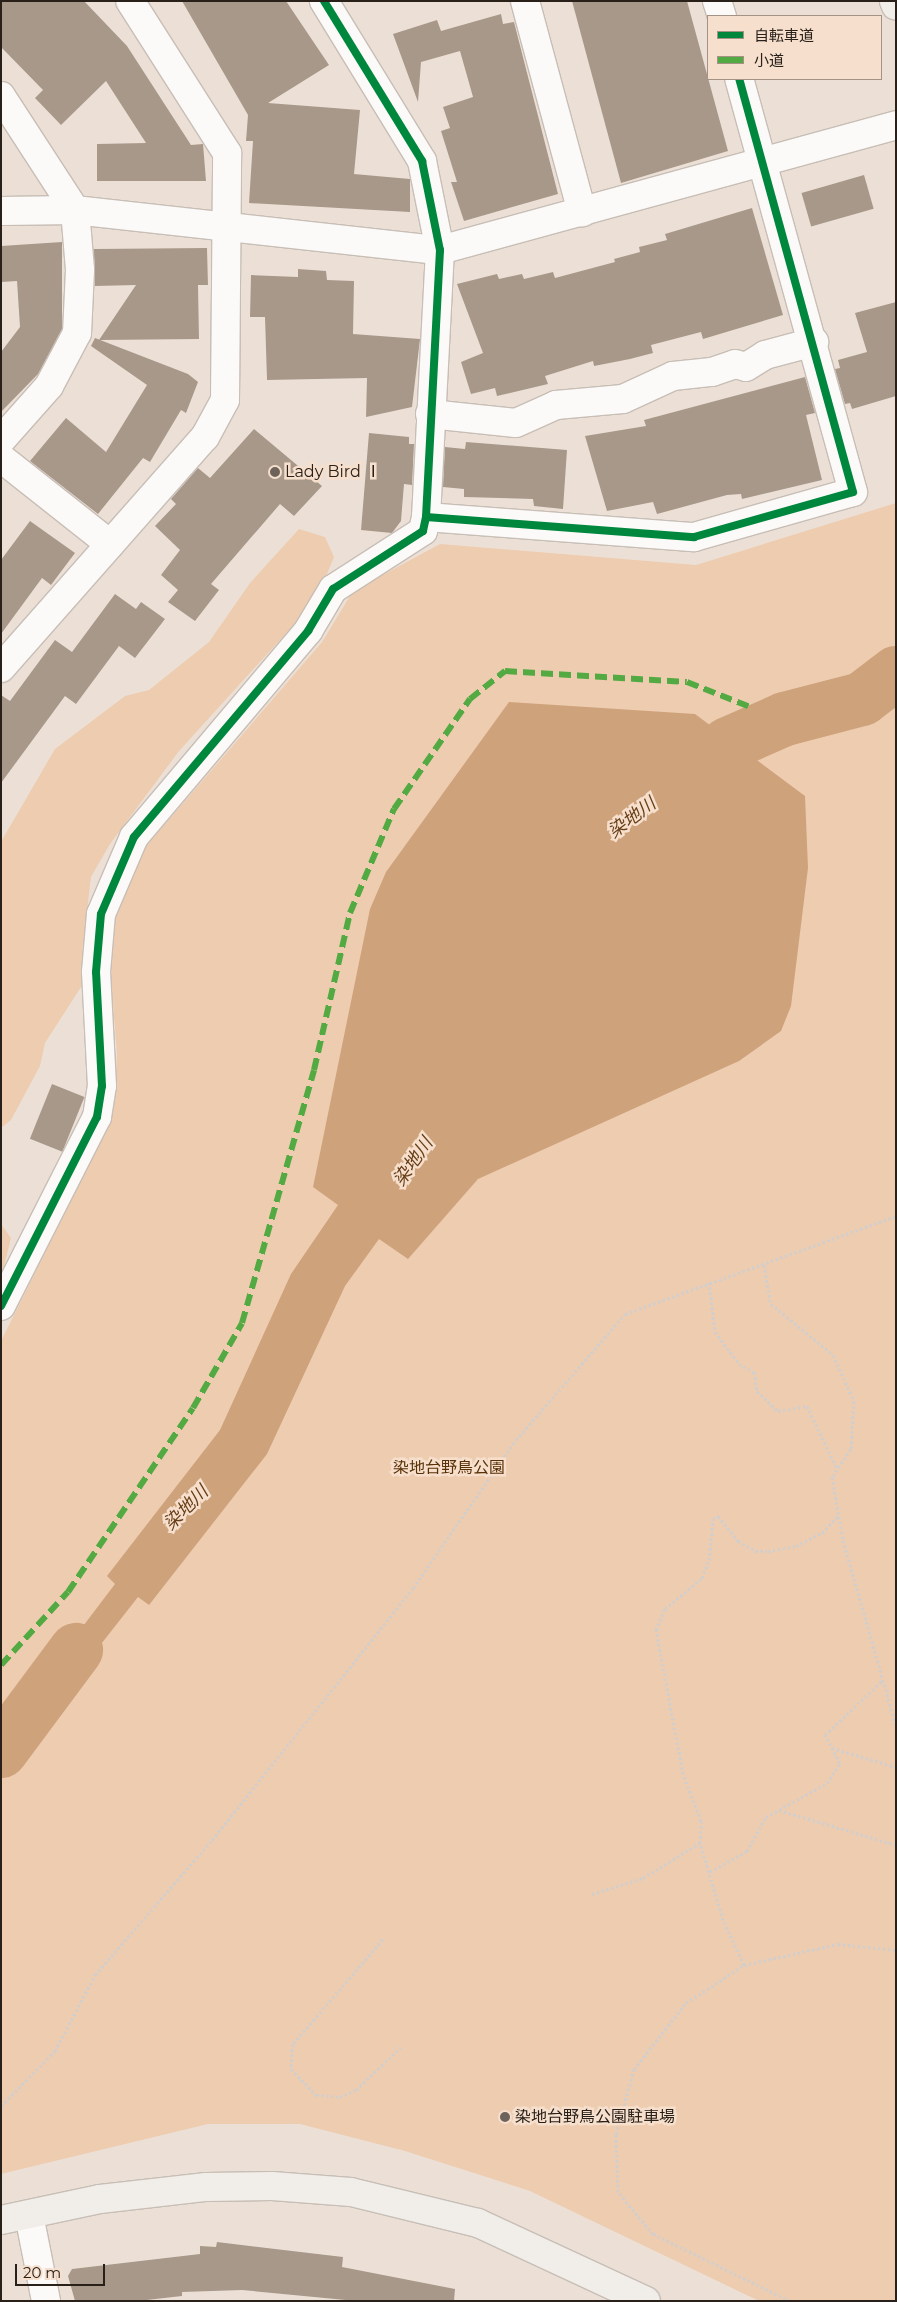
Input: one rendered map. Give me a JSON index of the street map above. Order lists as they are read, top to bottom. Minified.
{"water":["染地川"],"parks":["染地台野鳥公園"],"places":["Lady Bird Ⅰ","染地台野鳥公園駐車場"],"legend":["自転車道","小道"],"scale_bar":"20 m"}
